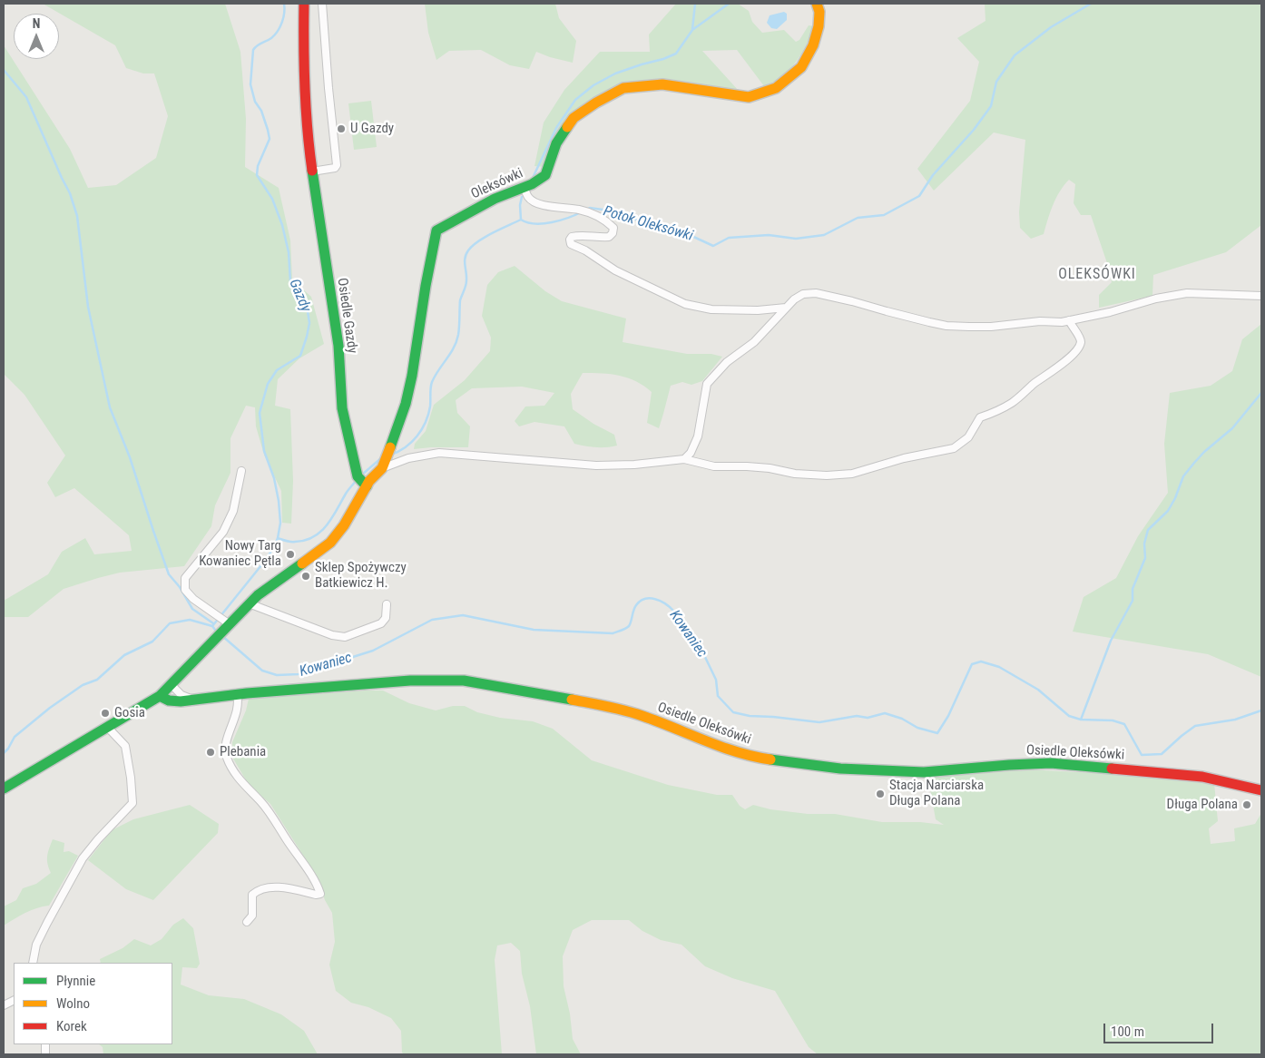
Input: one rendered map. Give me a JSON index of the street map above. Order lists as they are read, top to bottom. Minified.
{"streets":{"street":["Oleksówki","Osiedle Gazdy","Osiedle Oleksówki"]},"crossings":[["Oleksówki","Osiedle Gazdy"]],"districts":["OLEKSÓWKI"],"water":["Potok Oleksówki","Gazdy","Kowaniec"],"places":["U Gazdy","Nowy Targ Kowaniec Pętla","Sklep Spożywczy Batkiewicz H.","Gosia","Plebania","Stacja Narciarska Długa Polana","Długa Polana"],"legend":["Płynnie","Wolno","Korek"],"scale_bar":"100 m","north":"top"}
